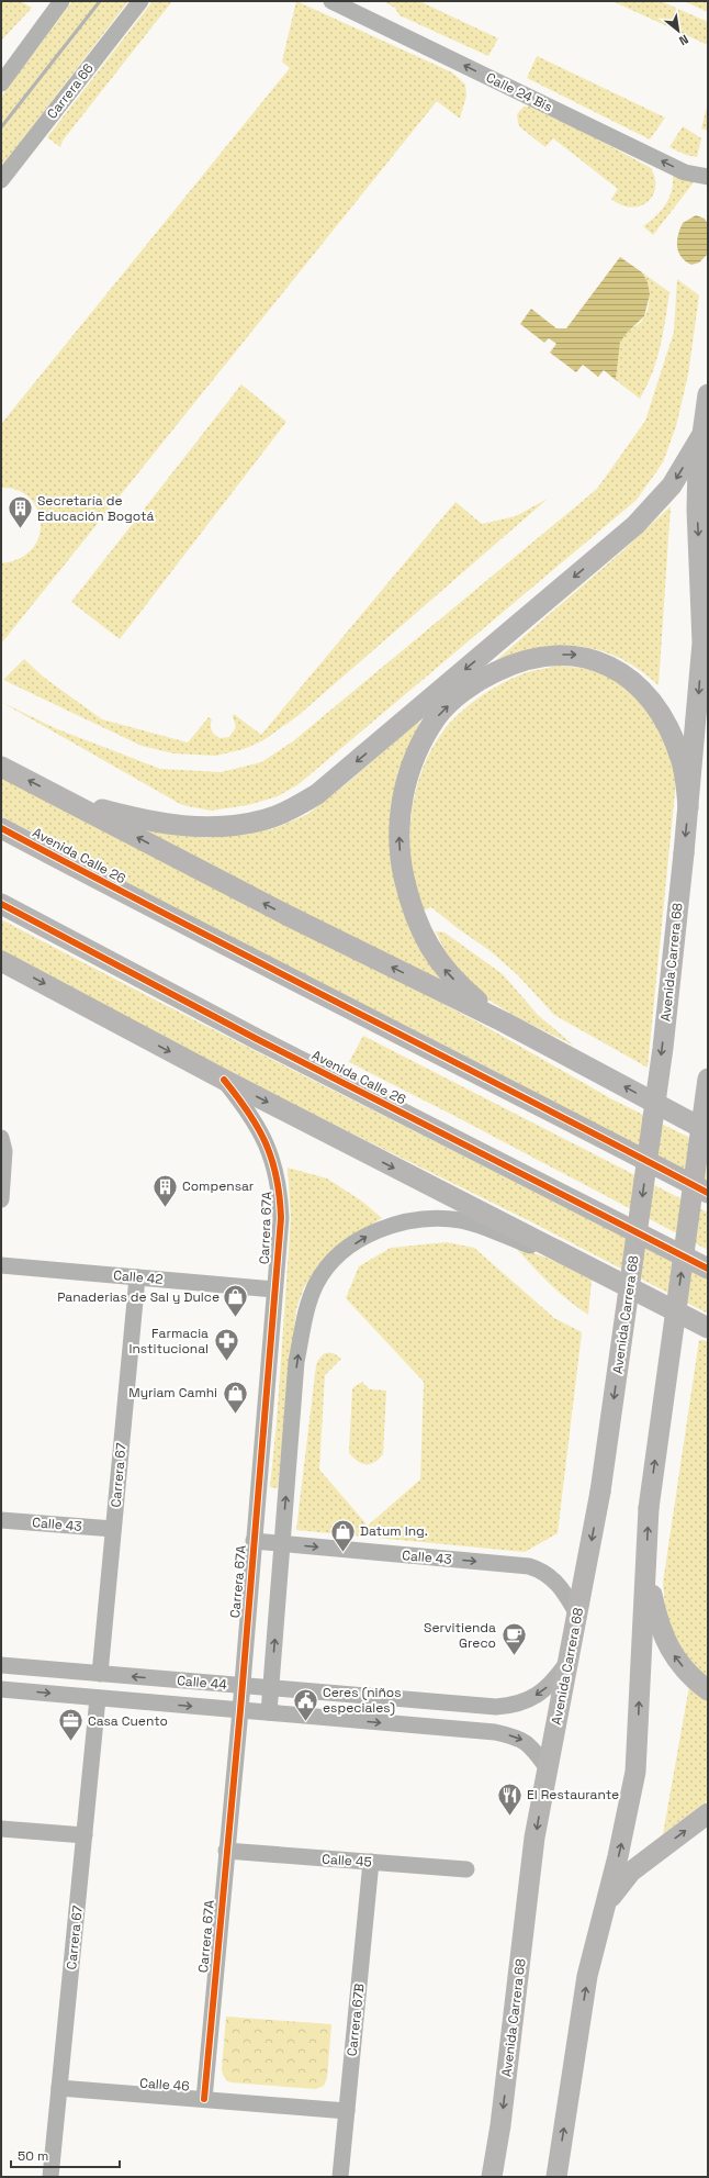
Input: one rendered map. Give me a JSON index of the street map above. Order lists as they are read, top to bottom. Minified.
{"streets":{"main road":["Avenida Calle 26","Avenida Carrera 68"],"street":["Carrera 66","Calle 24 Bis","Carrera 67A","Calle 42","Carrera 67","Calle 43","Calle 44","Calle 45","Carrera 67B","Calle 46"]},"crossings":[["Avenida Carrera 68","Calle 43"],["Avenida Carrera 68","Calle 44"],["Carrera 67A","Calle 42"],["Carrera 67A","Calle 43"],["Carrera 67A","Calle 44"],["Carrera 67A","Calle 45"],["Carrera 67A","Calle 46"],["Calle 42","Carrera 67"],["Carrera 67","Calle 43"],["Carrera 67","Calle 44"],["Carrera 67","Calle 46"],["Calle 45","Carrera 67B"],["Carrera 67B","Calle 46"]],"one_way":["Calle 24 Bis","Calle 43"],"places":{"building":["Secretaría de Educación Bogotá","Compensar"],"shop":["Panaderias de Sal y Dulce","Myriam Camhi","Datum Ing."],"pharmacy":["Farmacia Institucional"],"cafe":["Servitienda Greco"],"public building":["Ceres (niños especiales)"],"office":["Casa Cuento"],"restaurant":["El Restaurante"]},"scale_bar":"50 m","north":"bottom right"}
